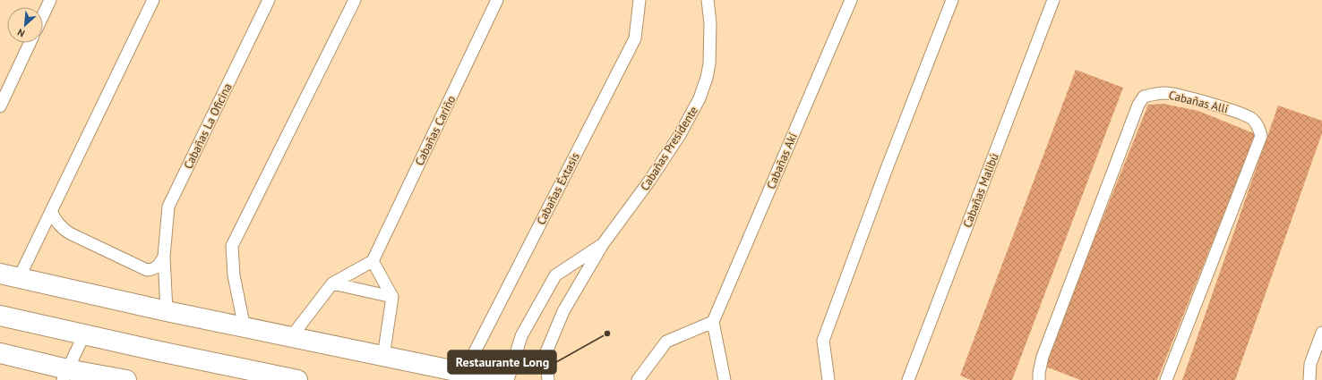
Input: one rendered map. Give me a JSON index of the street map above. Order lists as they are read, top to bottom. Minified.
{"streets":{"lane":["Cabañas Allí","Cabañas La Oficina","Cabañas Cariño","Cabañas Presidente","Cabañas Akí","Cabañas Éxtasis","Cabañas Malibú"]},"places":["Restaurante Long"],"north":"bottom left"}
